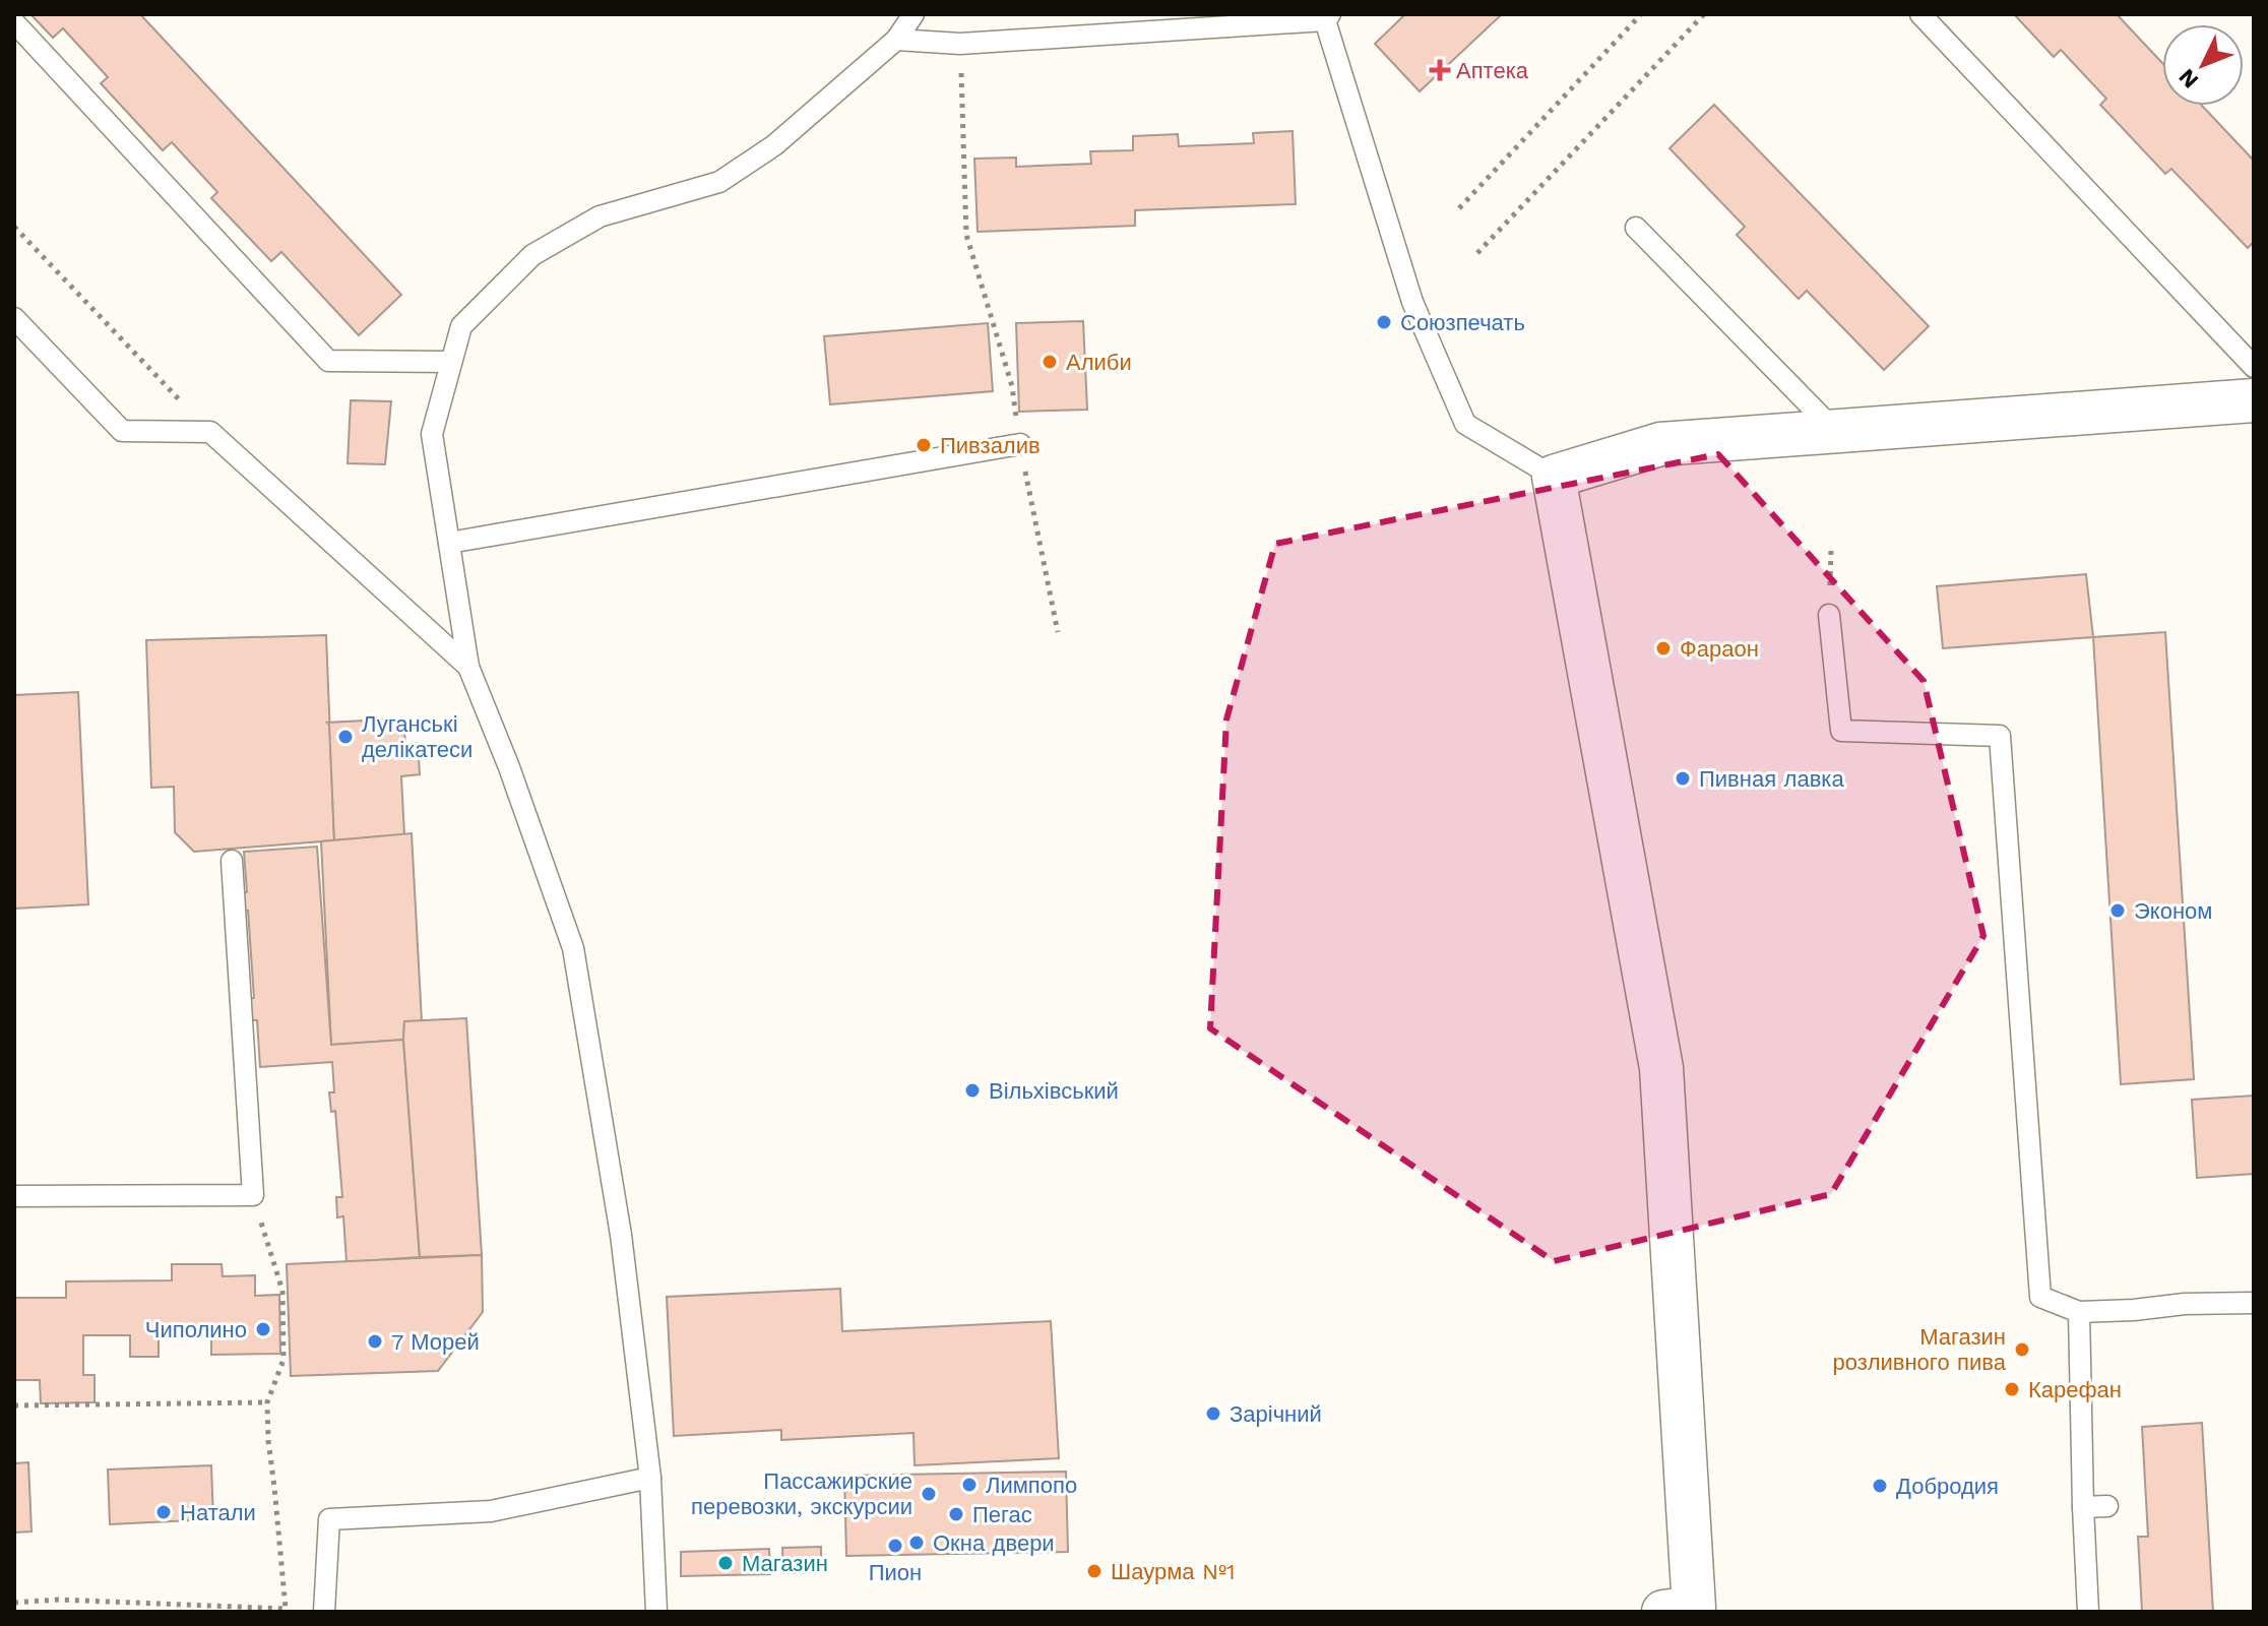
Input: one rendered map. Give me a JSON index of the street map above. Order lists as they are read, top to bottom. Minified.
{"places":{"health":["Аптека"],"other":["Союзпечать","Алиби","Пивзалив","Фараон","Луганські делікатеси","Пивная лавка","Эконом","Вільхівський","Чиполино","7 Морей","Магазин розливного пива","Карефан","Зарічний","Лимпопо","Добродия","Пассажирские перевозки, экскурсии","Натали","Пегас","Окна двери","Пион","Магазин","Шаурма №1"]},"north":"bottom left"}
